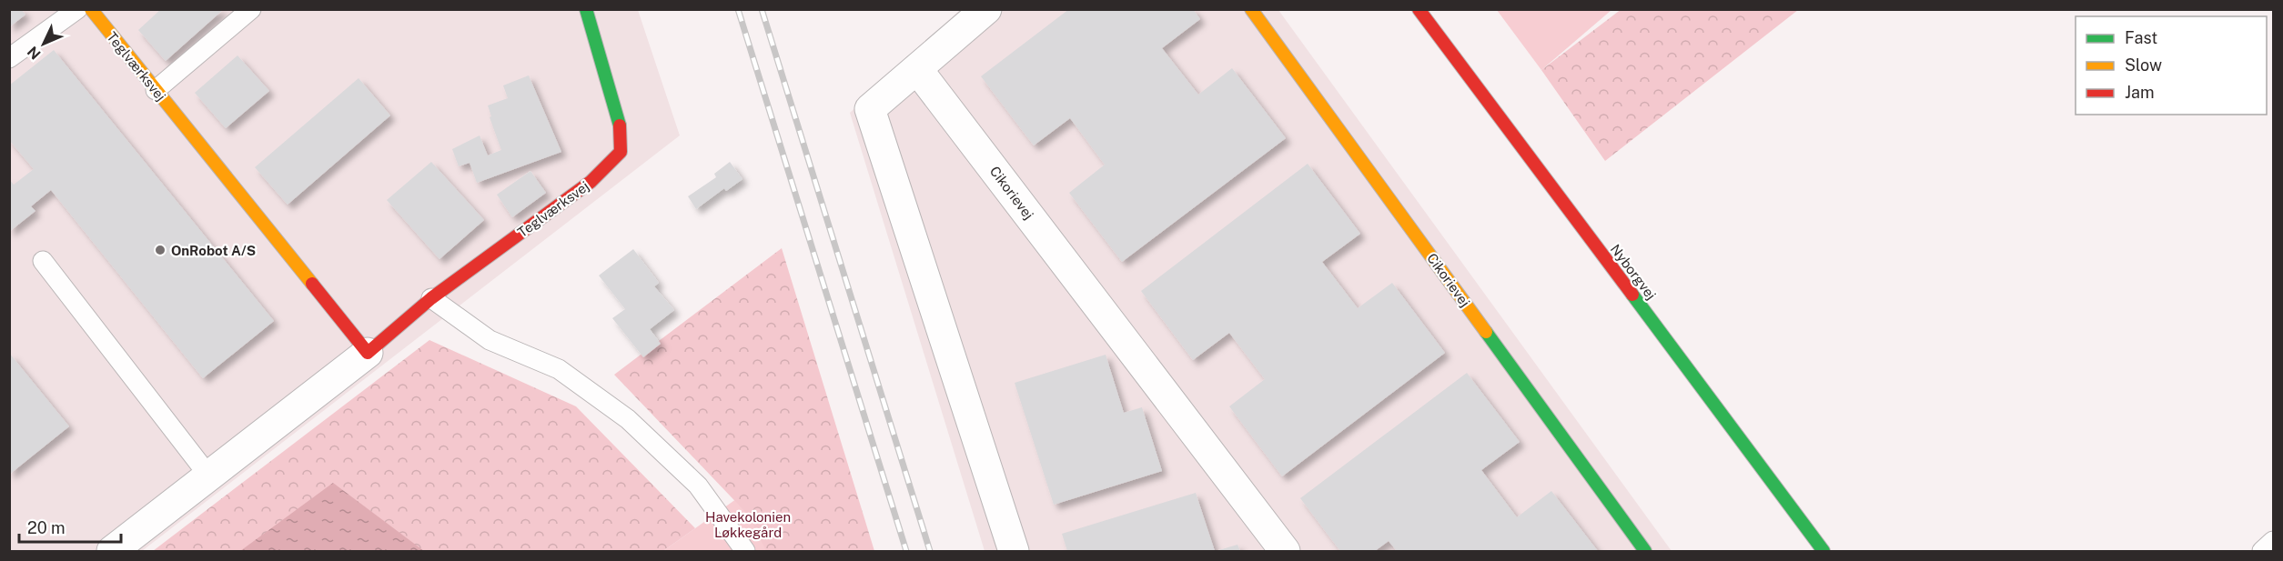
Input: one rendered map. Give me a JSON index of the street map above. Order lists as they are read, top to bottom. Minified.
{"streets":{"street":["Teglværksvej","Cikorievej","Nyborgvej"]},"parks":["Havekolonien Løkkegård"],"places":["OnRobot A/S"],"legend":["Fast","Slow","Jam"],"scale_bar":"20 m","north":"bottom left"}
